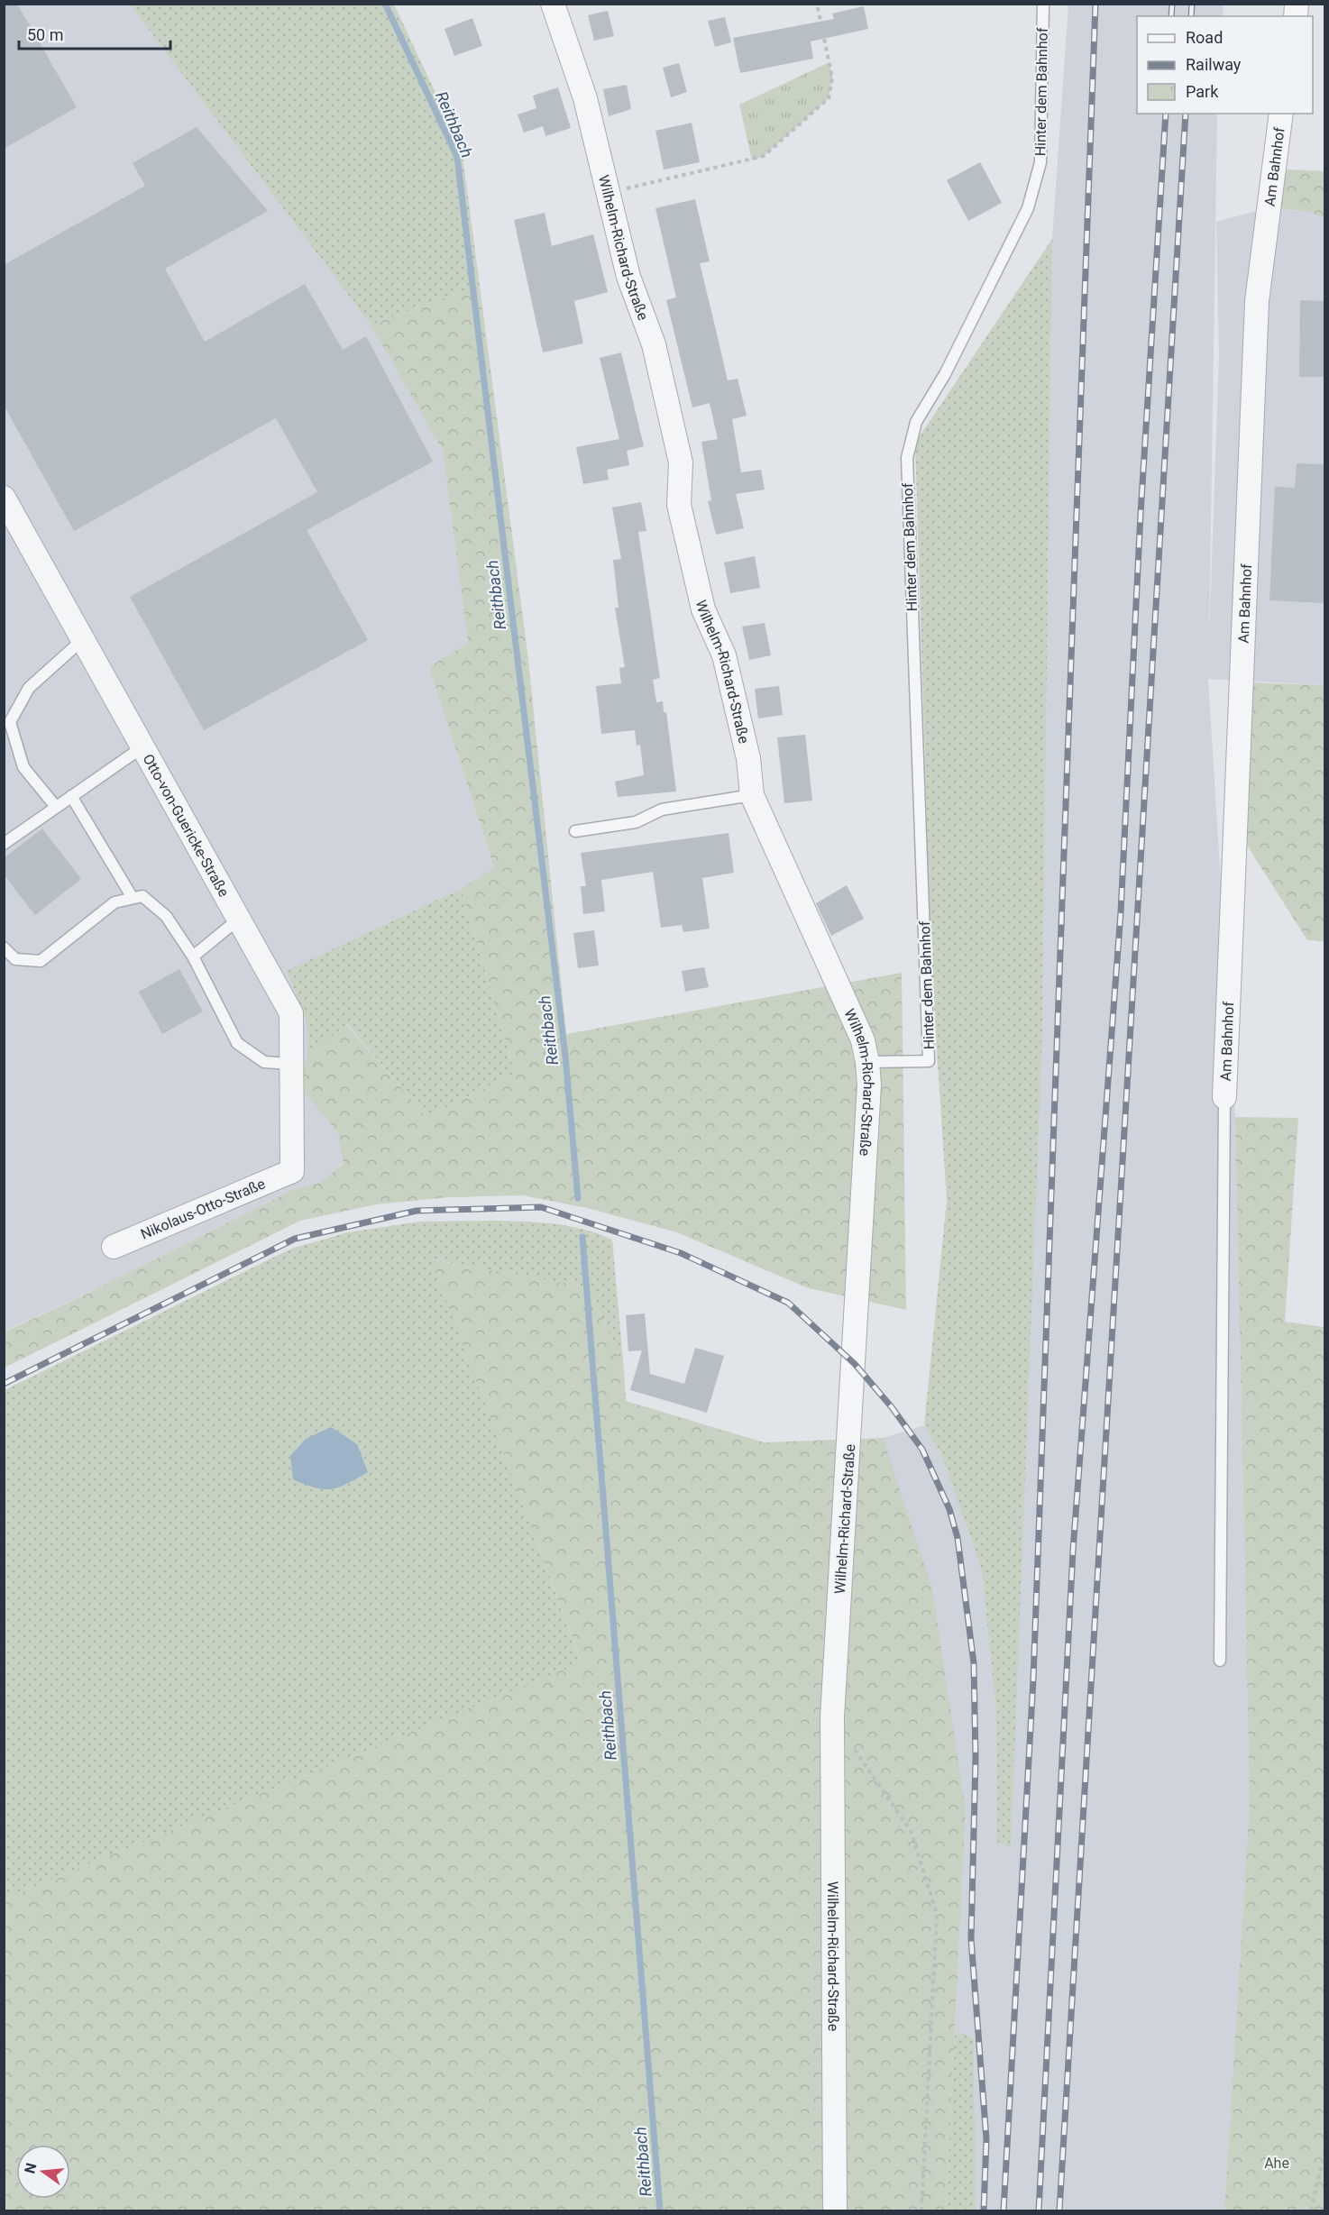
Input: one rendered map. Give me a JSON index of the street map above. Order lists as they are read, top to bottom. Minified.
{"streets":{"street":["Am Bahnhof","Wilhelm-Richard-Straße","Otto-von-Guericke-Straße","Nikolaus-Otto-Straße"],"lane":["Hinter dem Bahnhof"]},"crossings":[["Hinter dem Bahnhof","Wilhelm-Richard-Straße"],["Otto-von-Guericke-Straße","Nikolaus-Otto-Straße"]],"water":["Reithbach"],"parks":["Ahe"],"legend":["Road","Railway","Park"],"scale_bar":"50 m","north":"left"}
